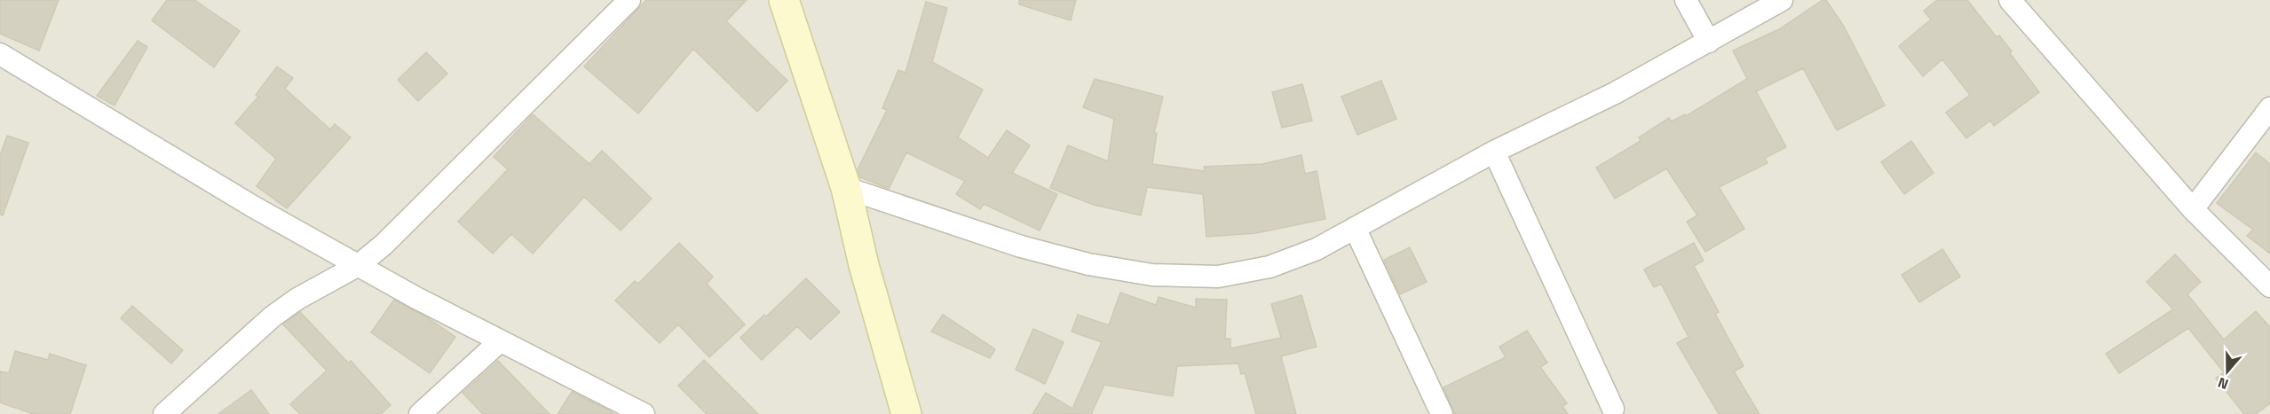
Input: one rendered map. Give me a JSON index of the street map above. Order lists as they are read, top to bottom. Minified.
{"north":"bottom"}
